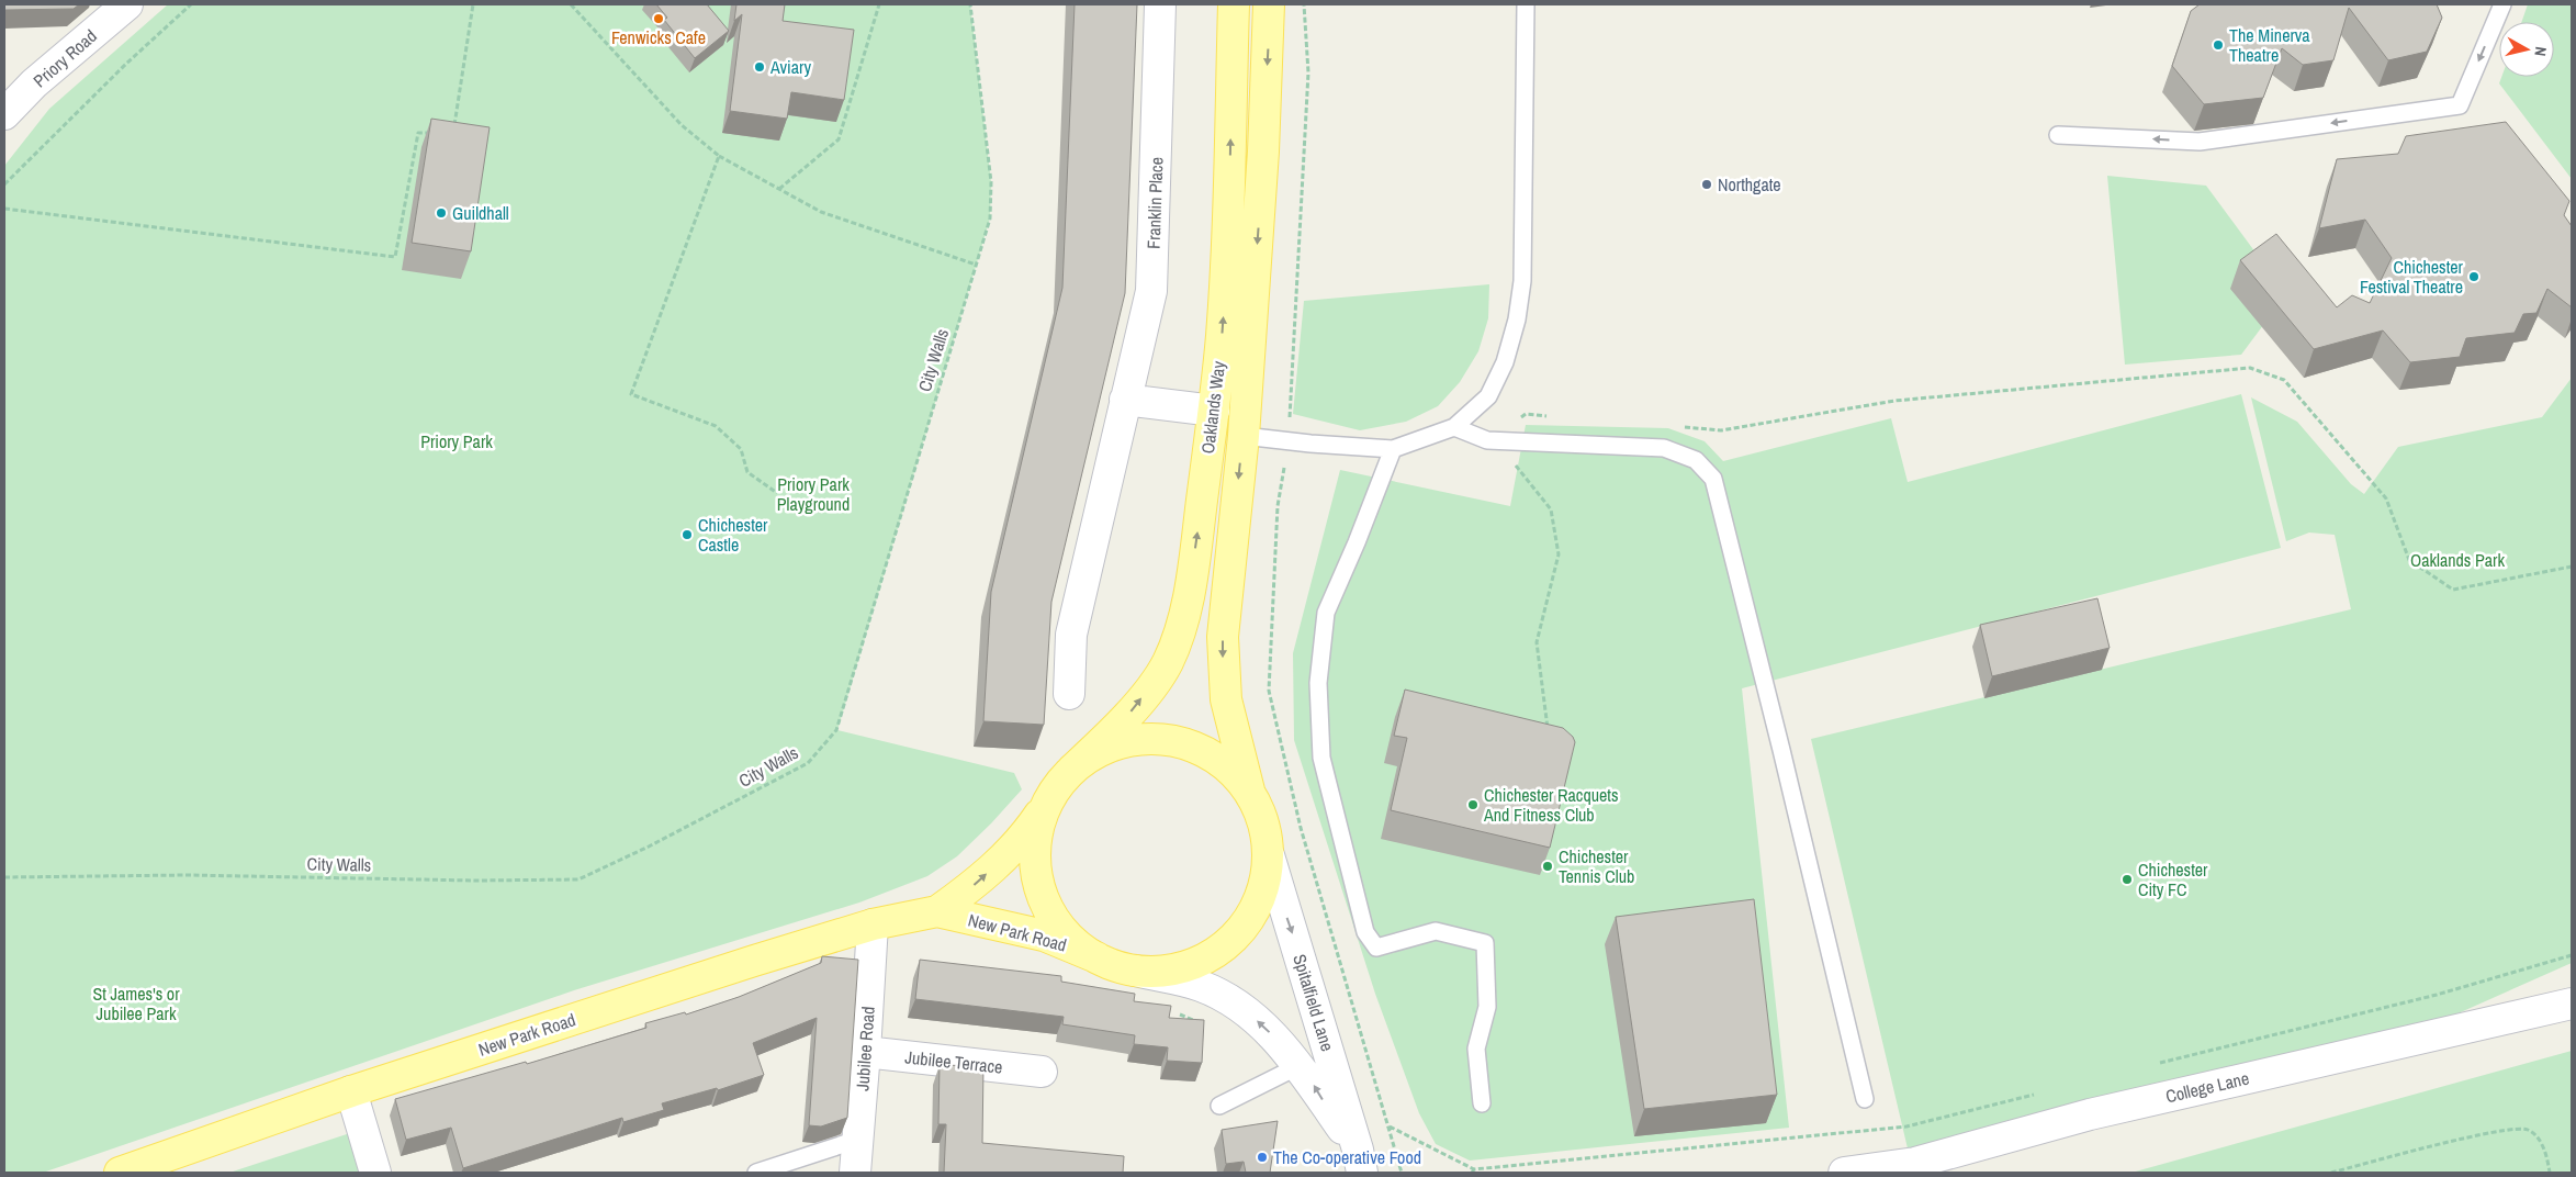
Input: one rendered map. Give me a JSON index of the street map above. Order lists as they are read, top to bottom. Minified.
{"streets":{"main road":["Oaklands Way","New Park Road"],"street":["Priory Road","Franklin Place","Spitalfield Lane","Jubilee Road","Jubilee Terrace","College Lane"],"path":["City Walls"]},"crossings":[["New Park Road","Jubilee Road"],["Jubilee Road","Jubilee Terrace"]],"parks":["Priory Park","Priory Park Playground","Oaklands Park","St James's or Jubilee Park"],"places":["Fenwicks Cafe","The Minerva Theatre","Aviary","Northgate","Guildhall","Chichester Festival Theatre","Chichester Castle","Chichester Racquets And Fitness Club","Chichester Tennis Club","Chichester City FC","The Co-operative Food"],"north":"right"}
